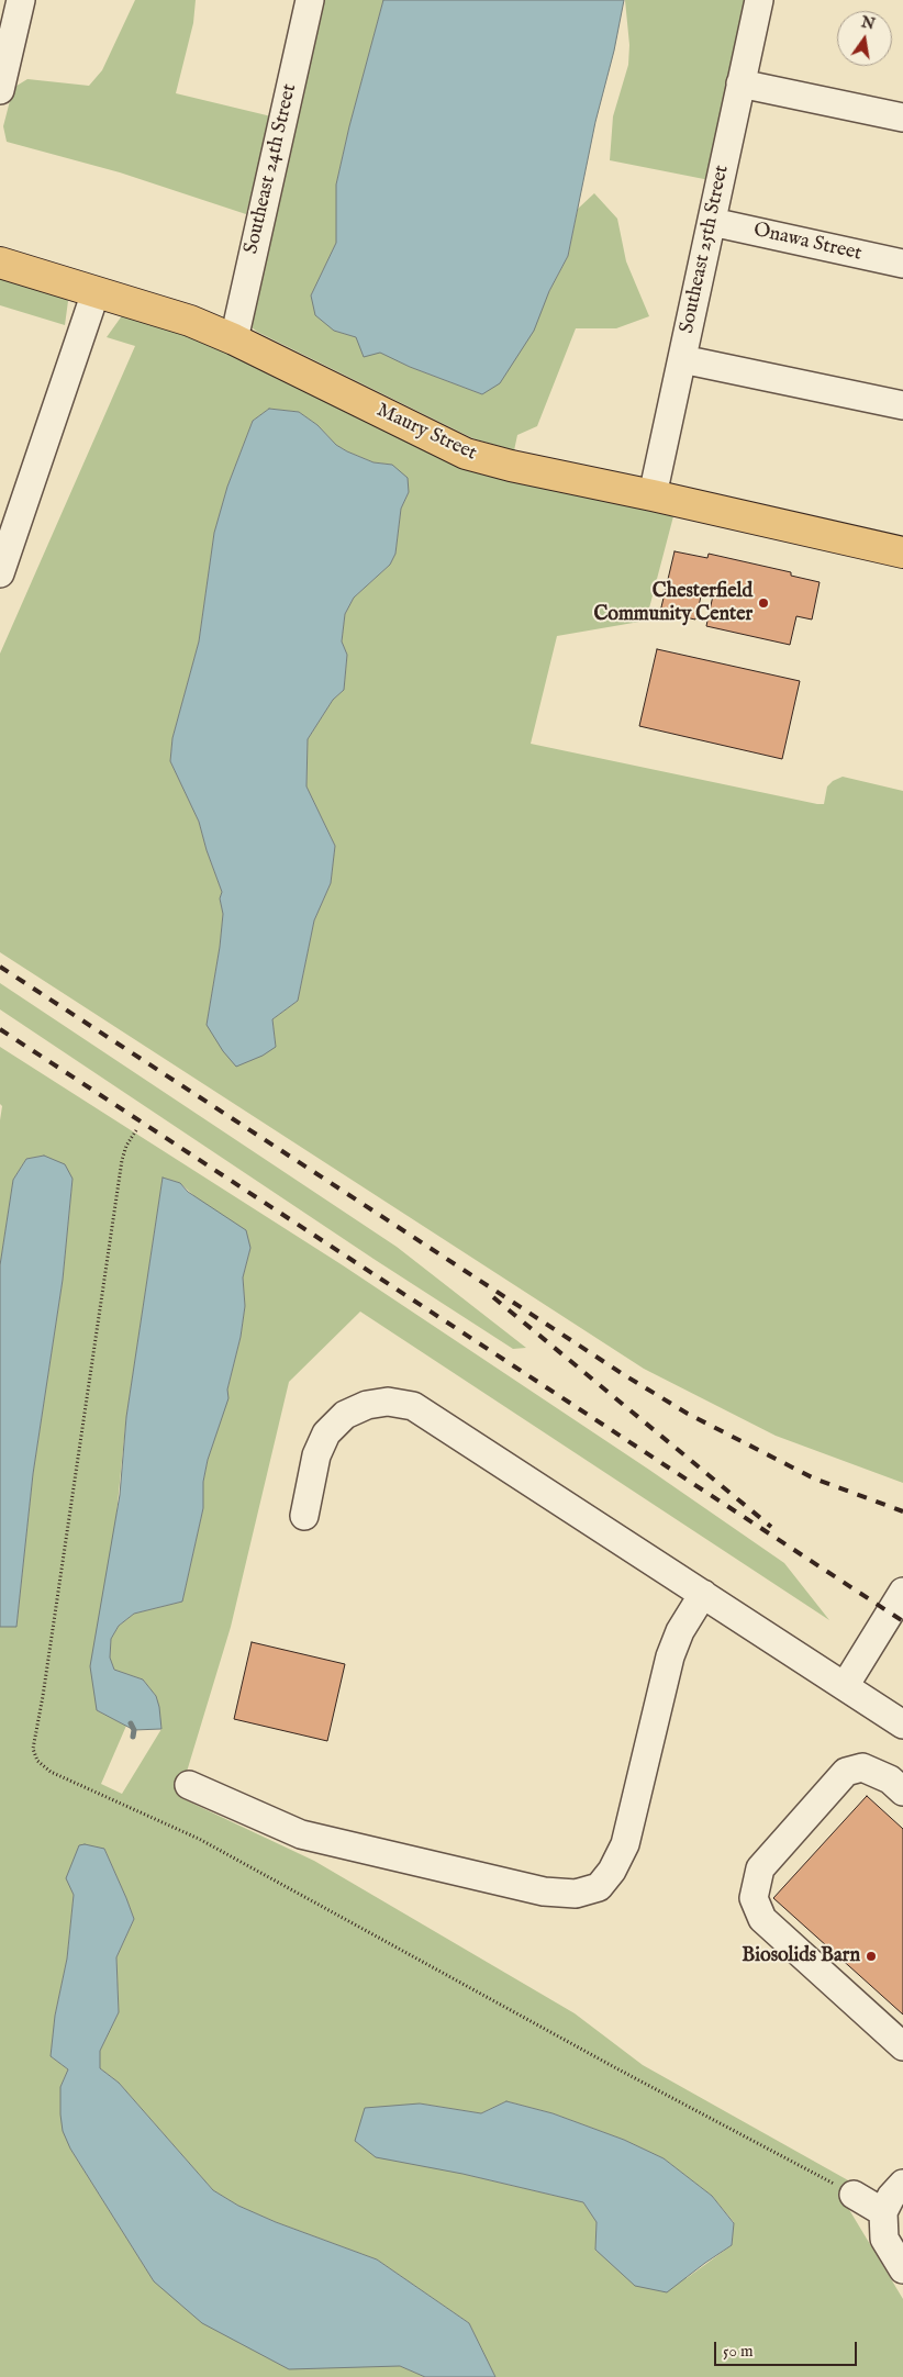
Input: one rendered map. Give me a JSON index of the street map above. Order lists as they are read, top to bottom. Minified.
{"streets":{"main road":["Maury Street"],"street":["Southeast 24th Street","Onawa Street","Southeast 25th Street"]},"crossings":[["Southeast 24th Street","Maury Street"],["Onawa Street","Southeast 25th Street"],["Southeast 25th Street","Maury Street"]],"places":["Chesterfield Community Center","Biosolids Barn"],"scale_bar":"50 m","north":"top"}
